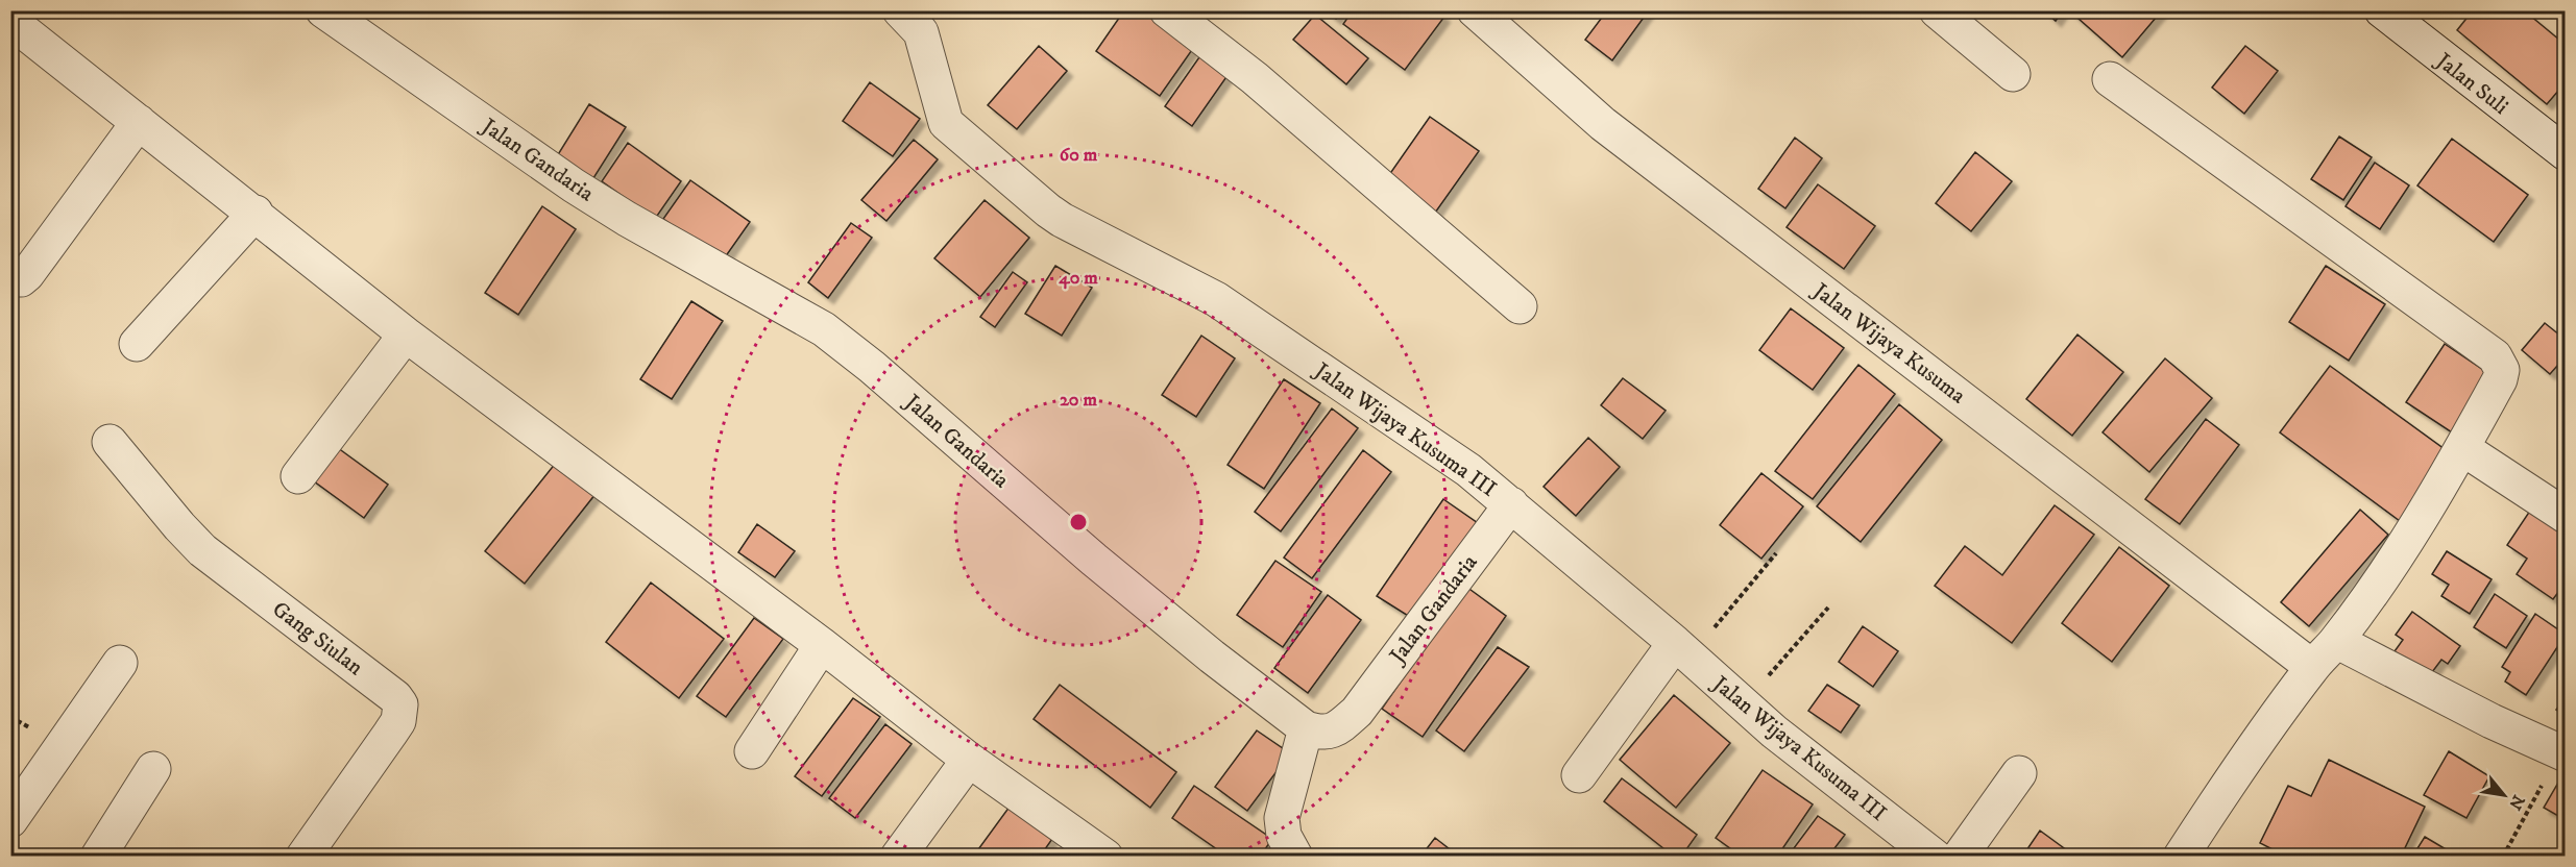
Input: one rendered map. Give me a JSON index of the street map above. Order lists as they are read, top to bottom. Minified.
{"streets":{"street":["Jalan Suli","Jalan Gandaria","Jalan Wijaya Kusuma","Jalan Wijaya Kusuma III","Gang Siulan"]},"crossings":[["Jalan Gandaria","Jalan Wijaya Kusuma III"]],"north":"bottom right","rings":["60 m","40 m","20 m"]}
